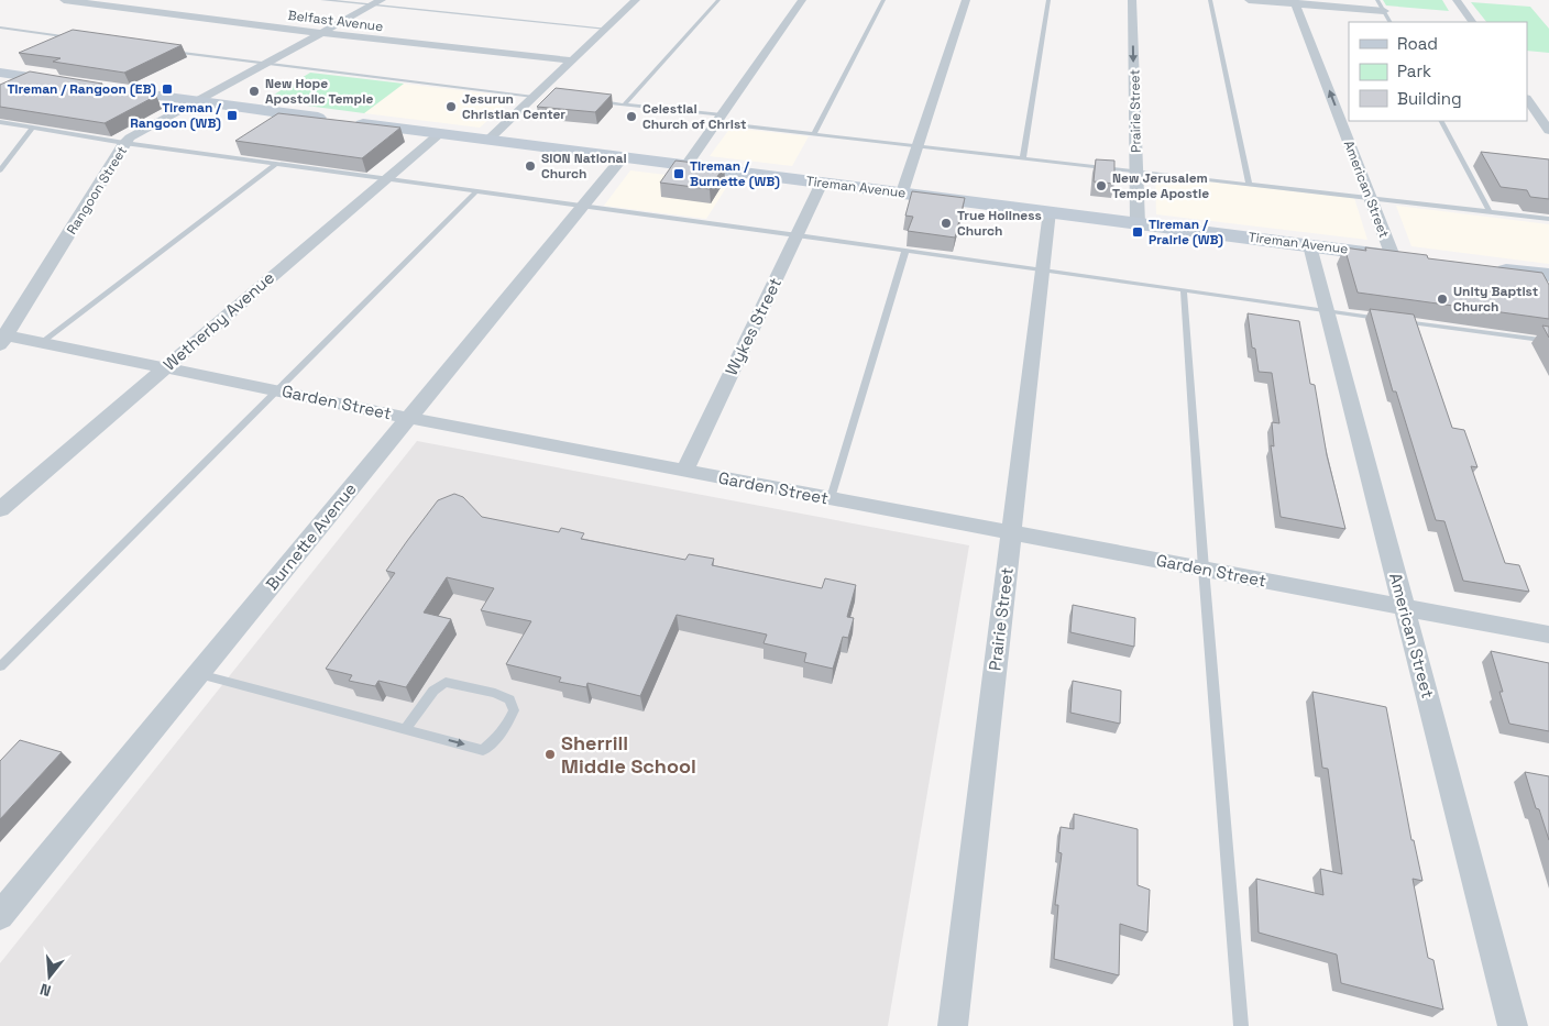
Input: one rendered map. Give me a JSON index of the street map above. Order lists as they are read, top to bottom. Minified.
{"streets":{"street":["Belfast Avenue","Prairie Street","Tireman Avenue","American Street","Rangoon Street","Wetherby Avenue","Wykes Street","Garden Street","Burnette Avenue"]},"crossings":[["Belfast Avenue","Rangoon Street"],["Prairie Street","Tireman Avenue"],["Prairie Street","Garden Street"],["Tireman Avenue","American Street"],["Tireman Avenue","Rangoon Street"],["Tireman Avenue","Wetherby Avenue"],["Tireman Avenue","Wykes Street"],["Tireman Avenue","Burnette Avenue"],["American Street","Garden Street"],["Rangoon Street","Garden Street"],["Wetherby Avenue","Garden Street"],["Wykes Street","Garden Street"],["Garden Street","Burnette Avenue"]],"places":{"transit":["Tireman / Rangoon (EB)","Tireman / Rangoon (WB)","Tireman / Burnette (WB)","Tireman / Prairie (WB)"],"other":["New Hope Apostolic Temple","Jesurun Christian Center","Celestial Church of Christ","SION National Church","New Jerusalem Temple Apostle","True Holiness Church","Unity Baptist Church","Sherrill Middle School"]},"legend":["Road","Park","Building"],"north":"bottom"}
